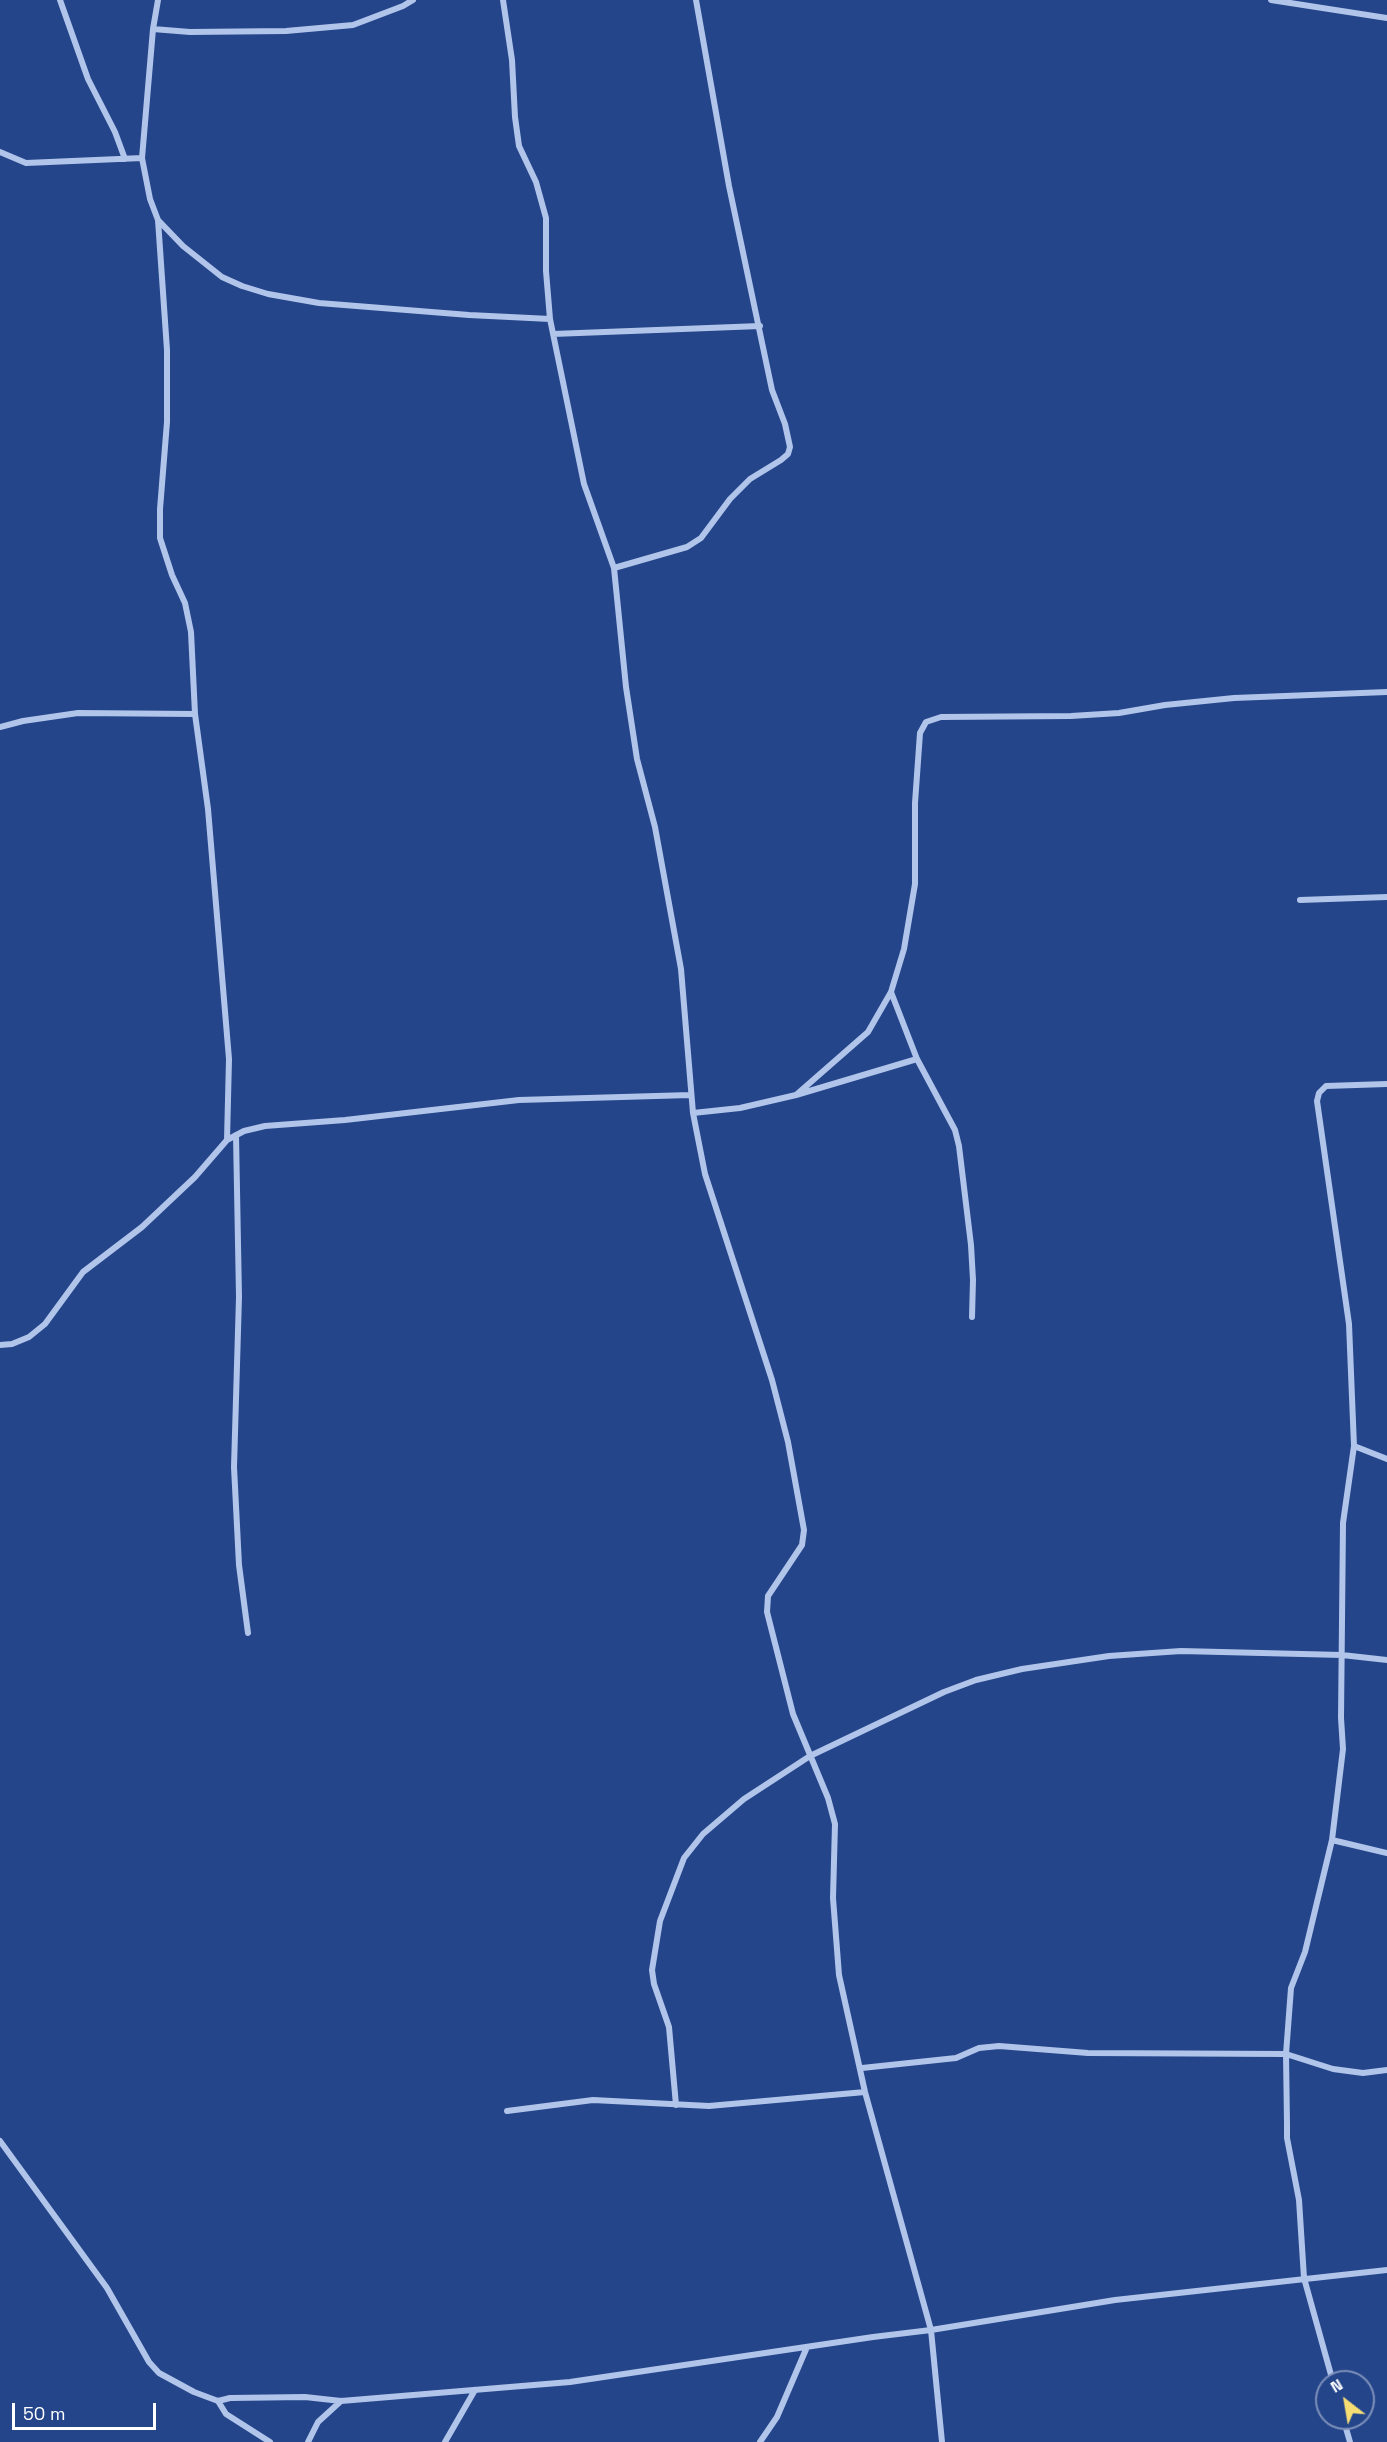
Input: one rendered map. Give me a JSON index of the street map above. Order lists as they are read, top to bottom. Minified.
{"scale_bar":"50 m","north":"top left"}
